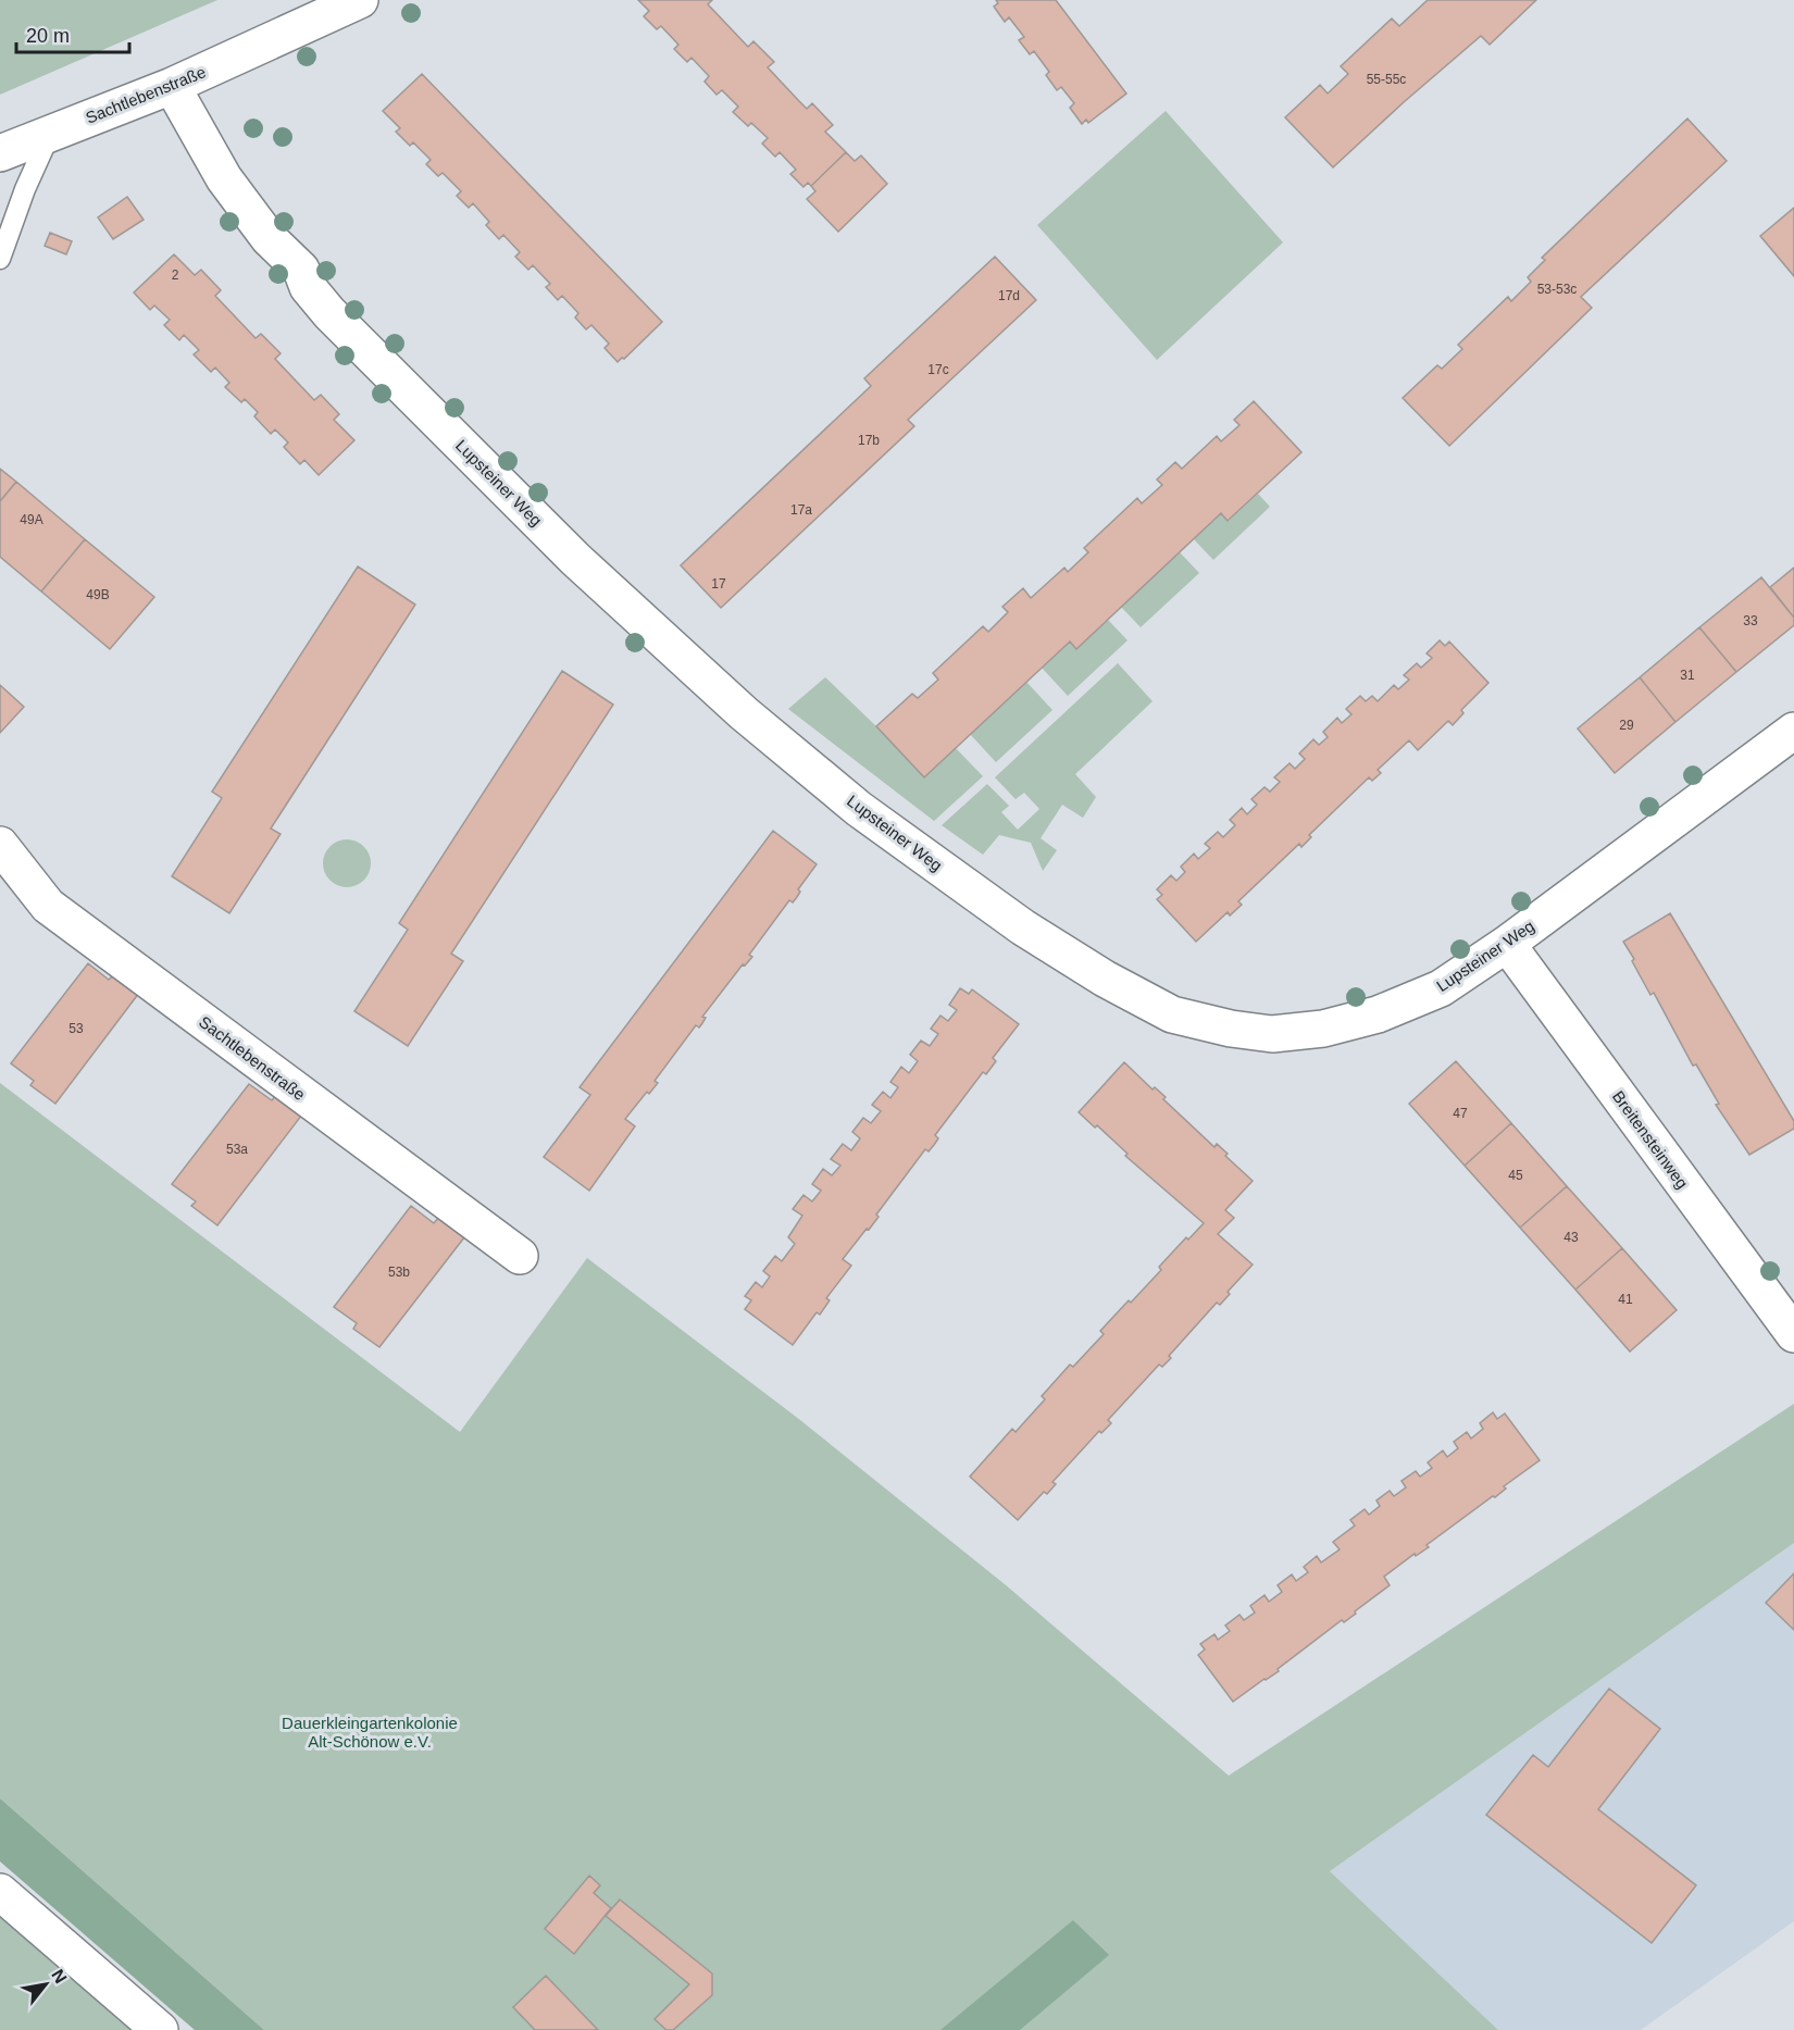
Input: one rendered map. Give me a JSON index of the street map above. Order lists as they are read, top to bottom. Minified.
{"streets":{"street":["Sachtlebenstraße","Lupsteiner Weg","Breitensteinweg"]},"crossings":[["Sachtlebenstraße","Lupsteiner Weg"],["Lupsteiner Weg","Breitensteinweg"]],"parks":["Dauerkleingartenkolonie Alt-Schönow e.V."],"house_numbers":["55-55c","2","53-53c","17d","17c","17b","17a","49A","17","49B","33","31","29","53","47","53a","45","43","53b","41"],"scale_bar":"20 m","north":"top right"}
